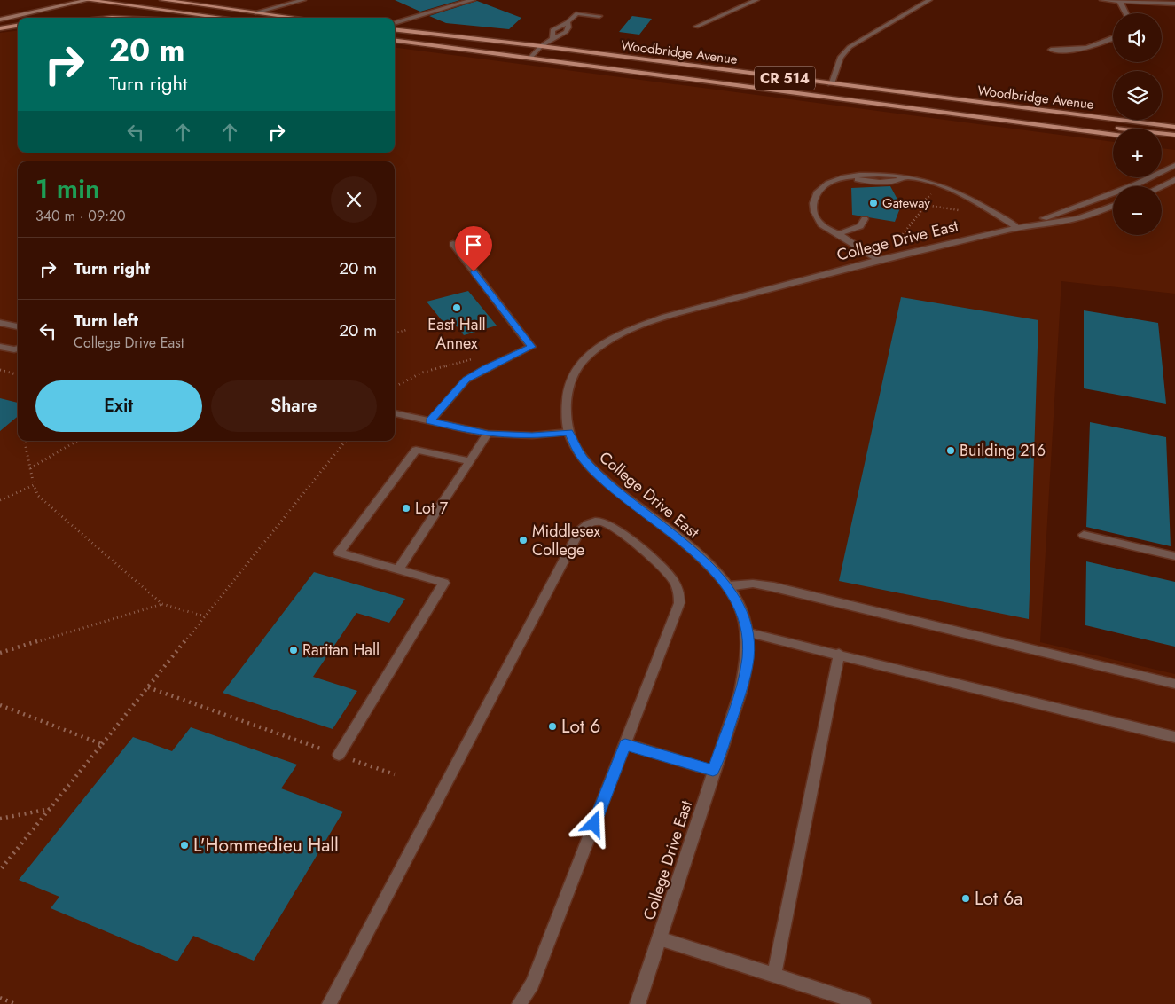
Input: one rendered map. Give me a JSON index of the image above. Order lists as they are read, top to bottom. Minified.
{"streets":{"main road":["Woodbridge Avenue","CR 514"],"street":["College Drive East"]},"places":["Gateway","East Hall Annex","Building 216","Lot 7","Middlesex College","Raritan Hall","Lot 6","L'Hommedieu Hall","Lot 6a"],"page":{"map_buttons":["+","−"],"turn":["20 m","Turn right"],"heading":["1 min","340 m · 09:20"],"list":[{"name":"Turn right","value":"20 m"},{"name":"Turn left","note":"College Drive East","value":"20 m"}],"buttons":["Exit","Share"]}}
